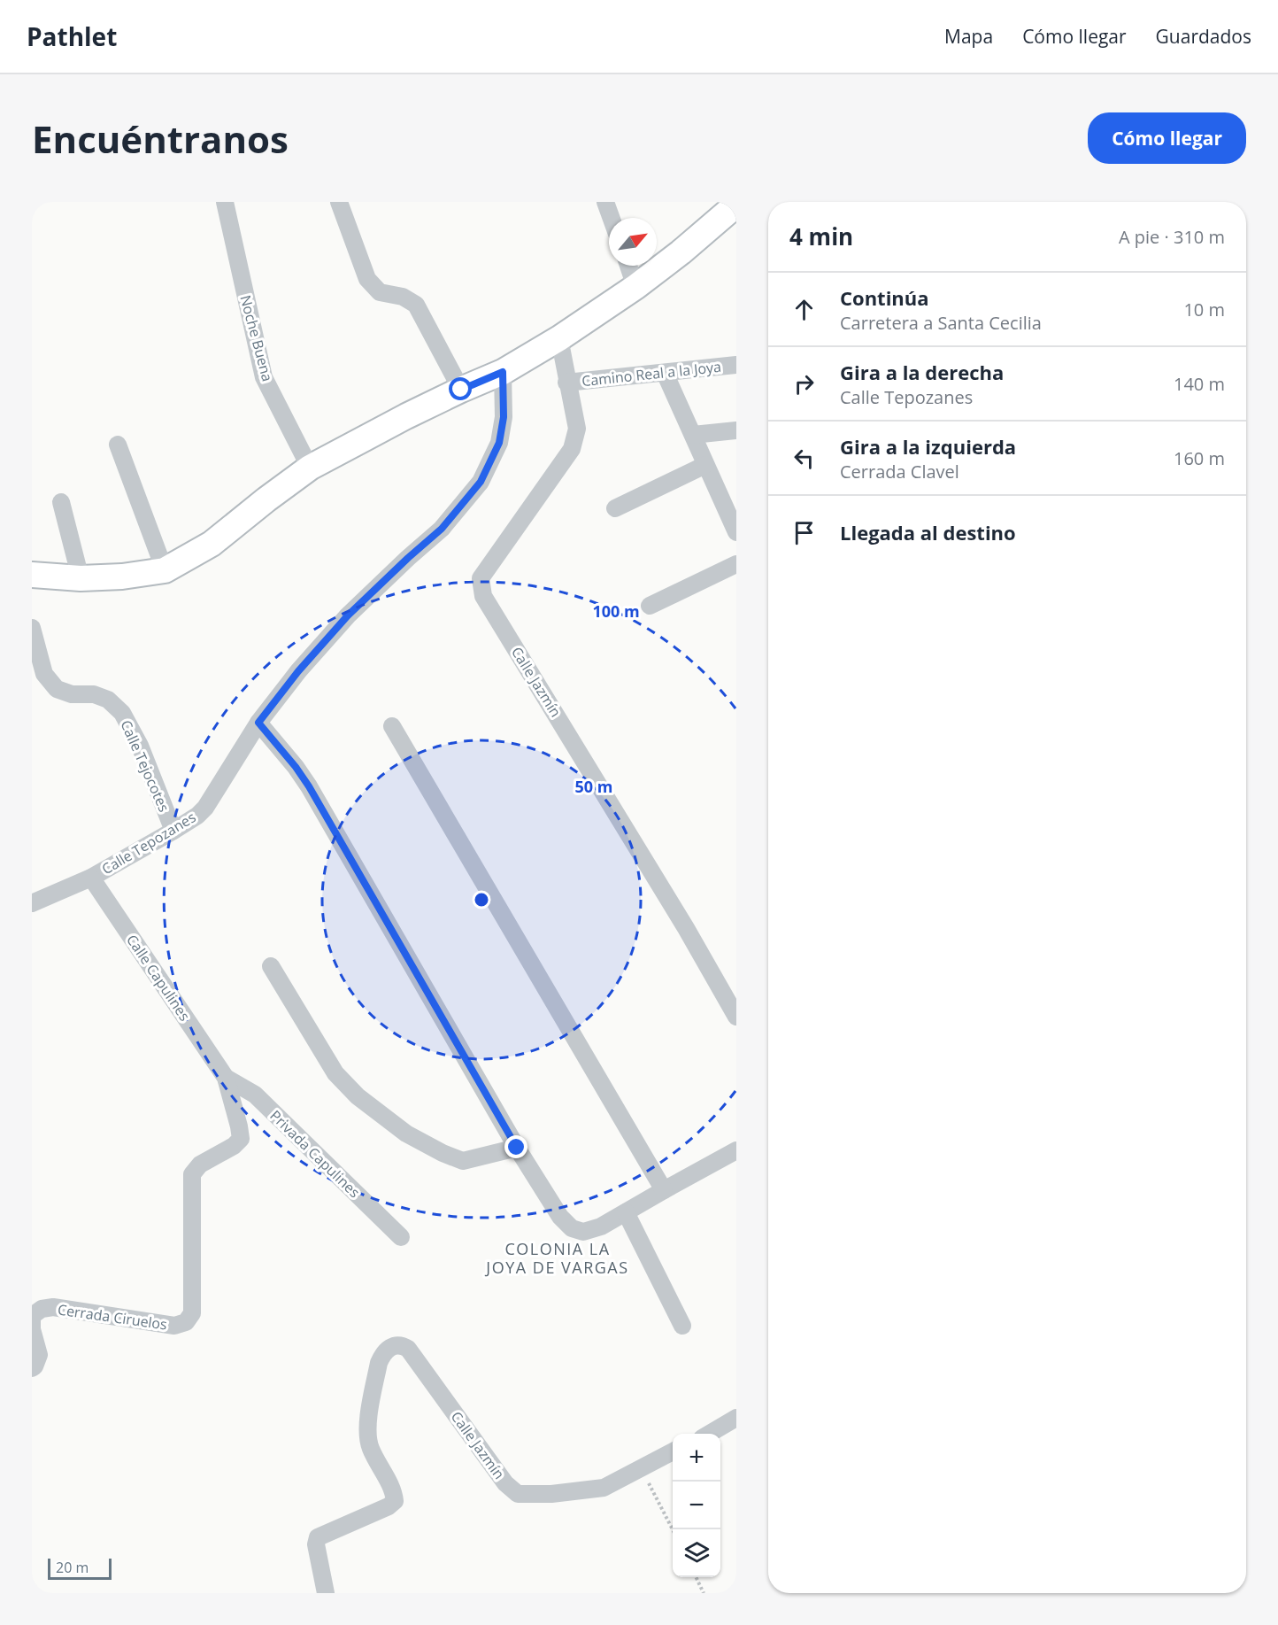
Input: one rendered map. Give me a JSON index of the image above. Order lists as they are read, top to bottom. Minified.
{"streets":{"street":["Noche Buena","Camino Real a la Joya","Calle Jazmín","Calle Tejocotes","Calle Tepozanes","Calle Capulines","Privada Capulines","Cerrada Ciruelos"]},"crossings":[["Camino Real a la Joya","Calle Jazmín"],["Calle Tejocotes","Calle Tepozanes"],["Calle Tepozanes","Calle Capulines"],["Calle Capulines","Privada Capulines"],["Calle Capulines","Cerrada Ciruelos"],["Privada Capulines","Cerrada Ciruelos"]],"districts":["COLONIA LA JOYA DE VARGAS"],"scale_bar":"20 m","north":"top right","page":{"header":"Pathlet","nav":["Mapa","Cómo llegar","Guardados"],"buttons":"Cómo llegar","title":"Encuéntranos","heading":["4 min","A pie · 310 m"],"list":[["Continúa","Carretera a Santa Cecilia","10 m"],["Gira a la derecha","Calle Tepozanes","140 m"],["Gira a la izquierda","Cerrada Clavel","160 m"],"Llegada al destino"],"map_buttons":["+","−"],"scale":"20 m"},"rings":["100 m","50 m"]}
